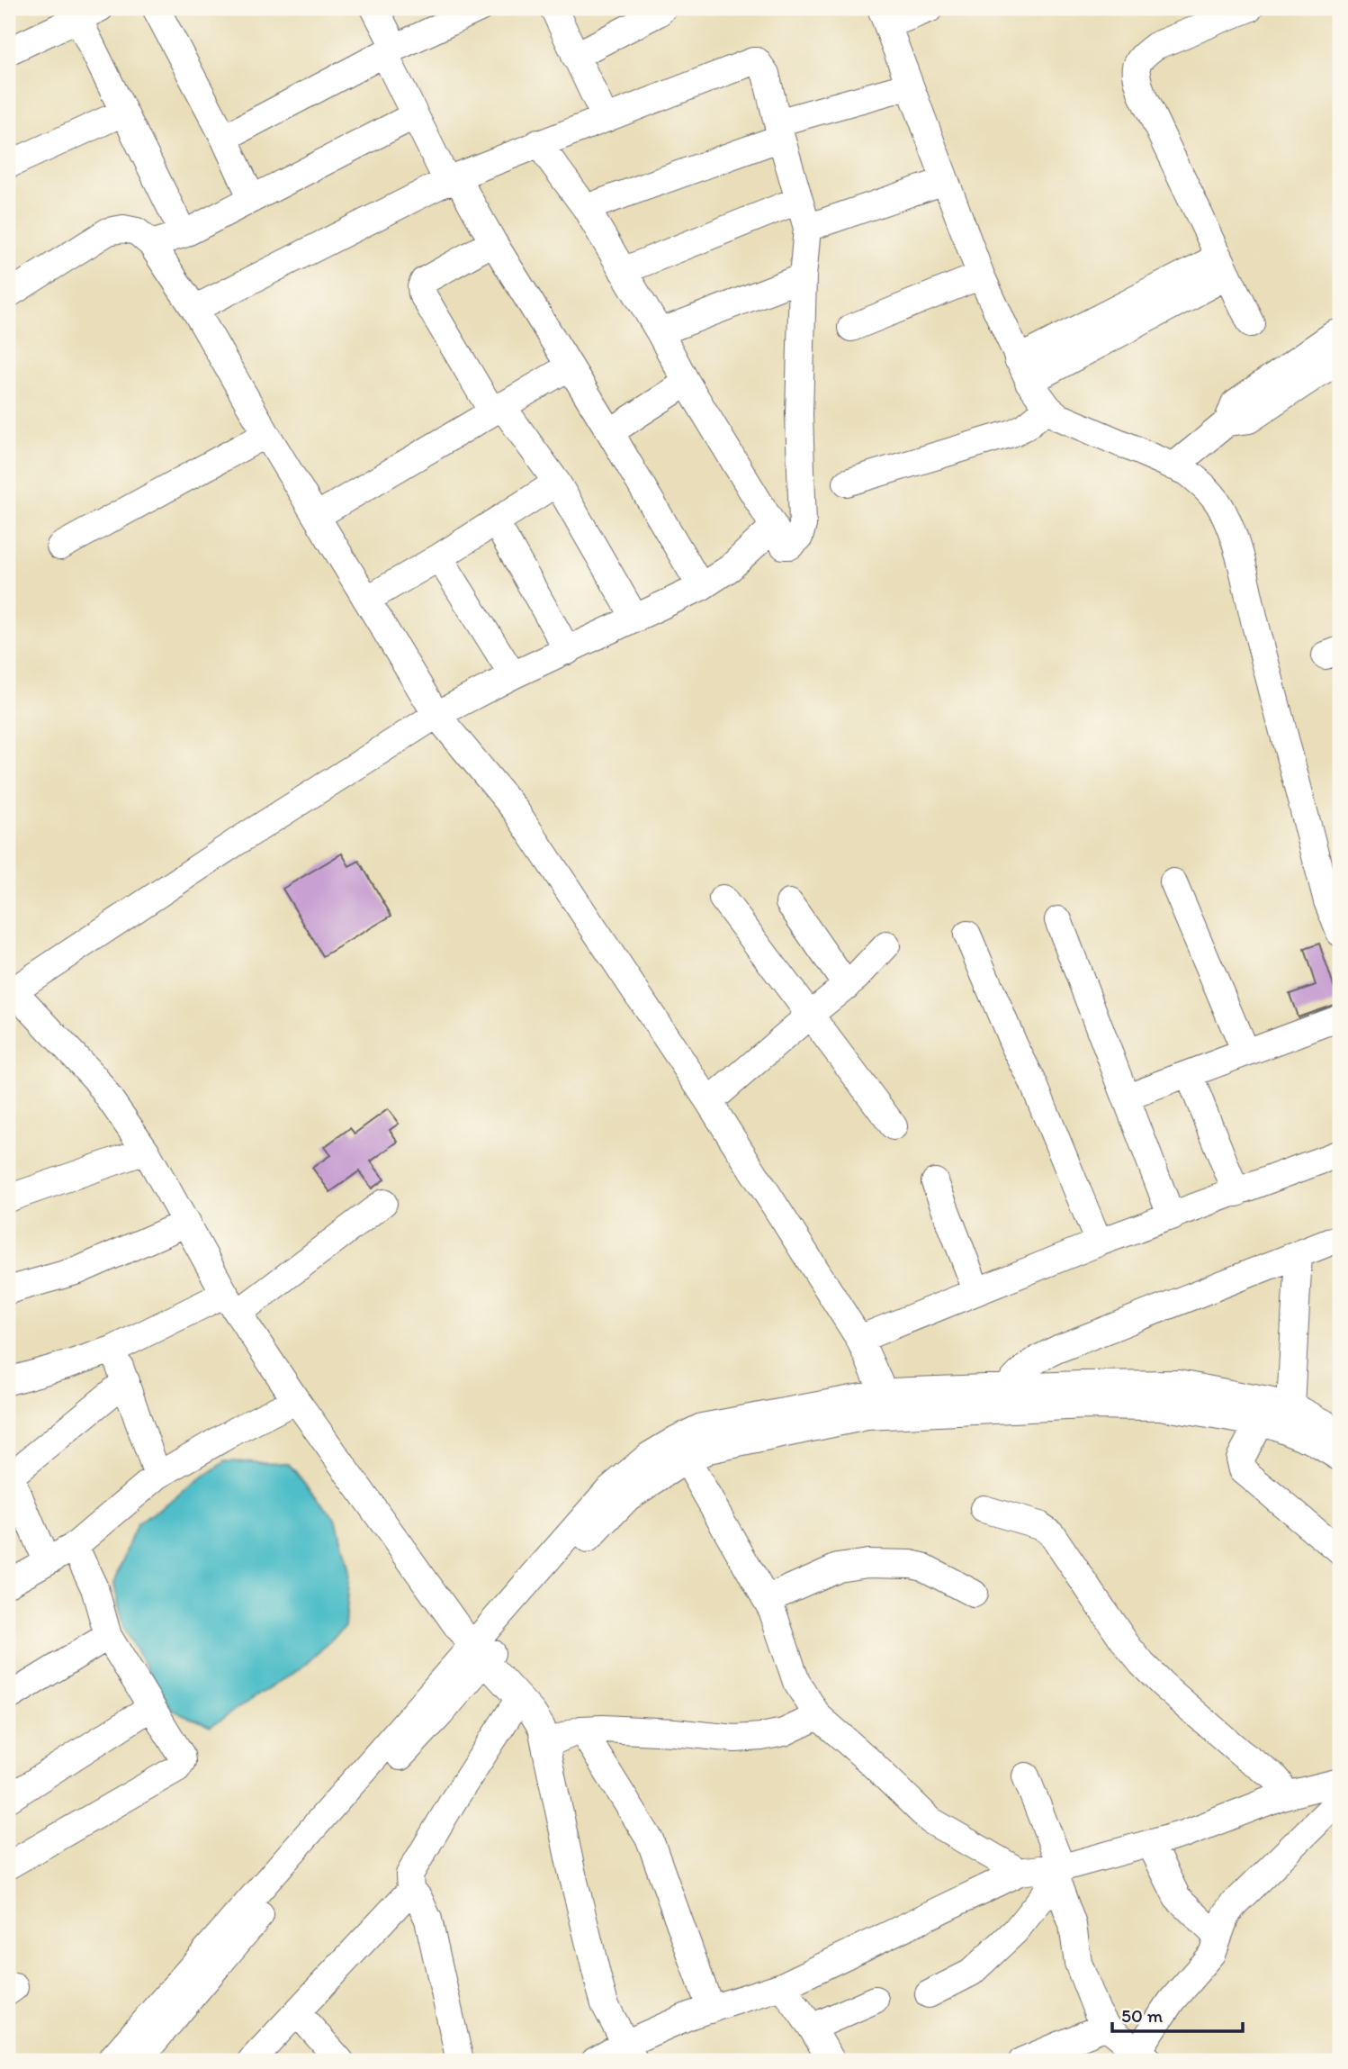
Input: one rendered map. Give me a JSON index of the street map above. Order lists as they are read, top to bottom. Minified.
{"scale_bar":"50 m"}
